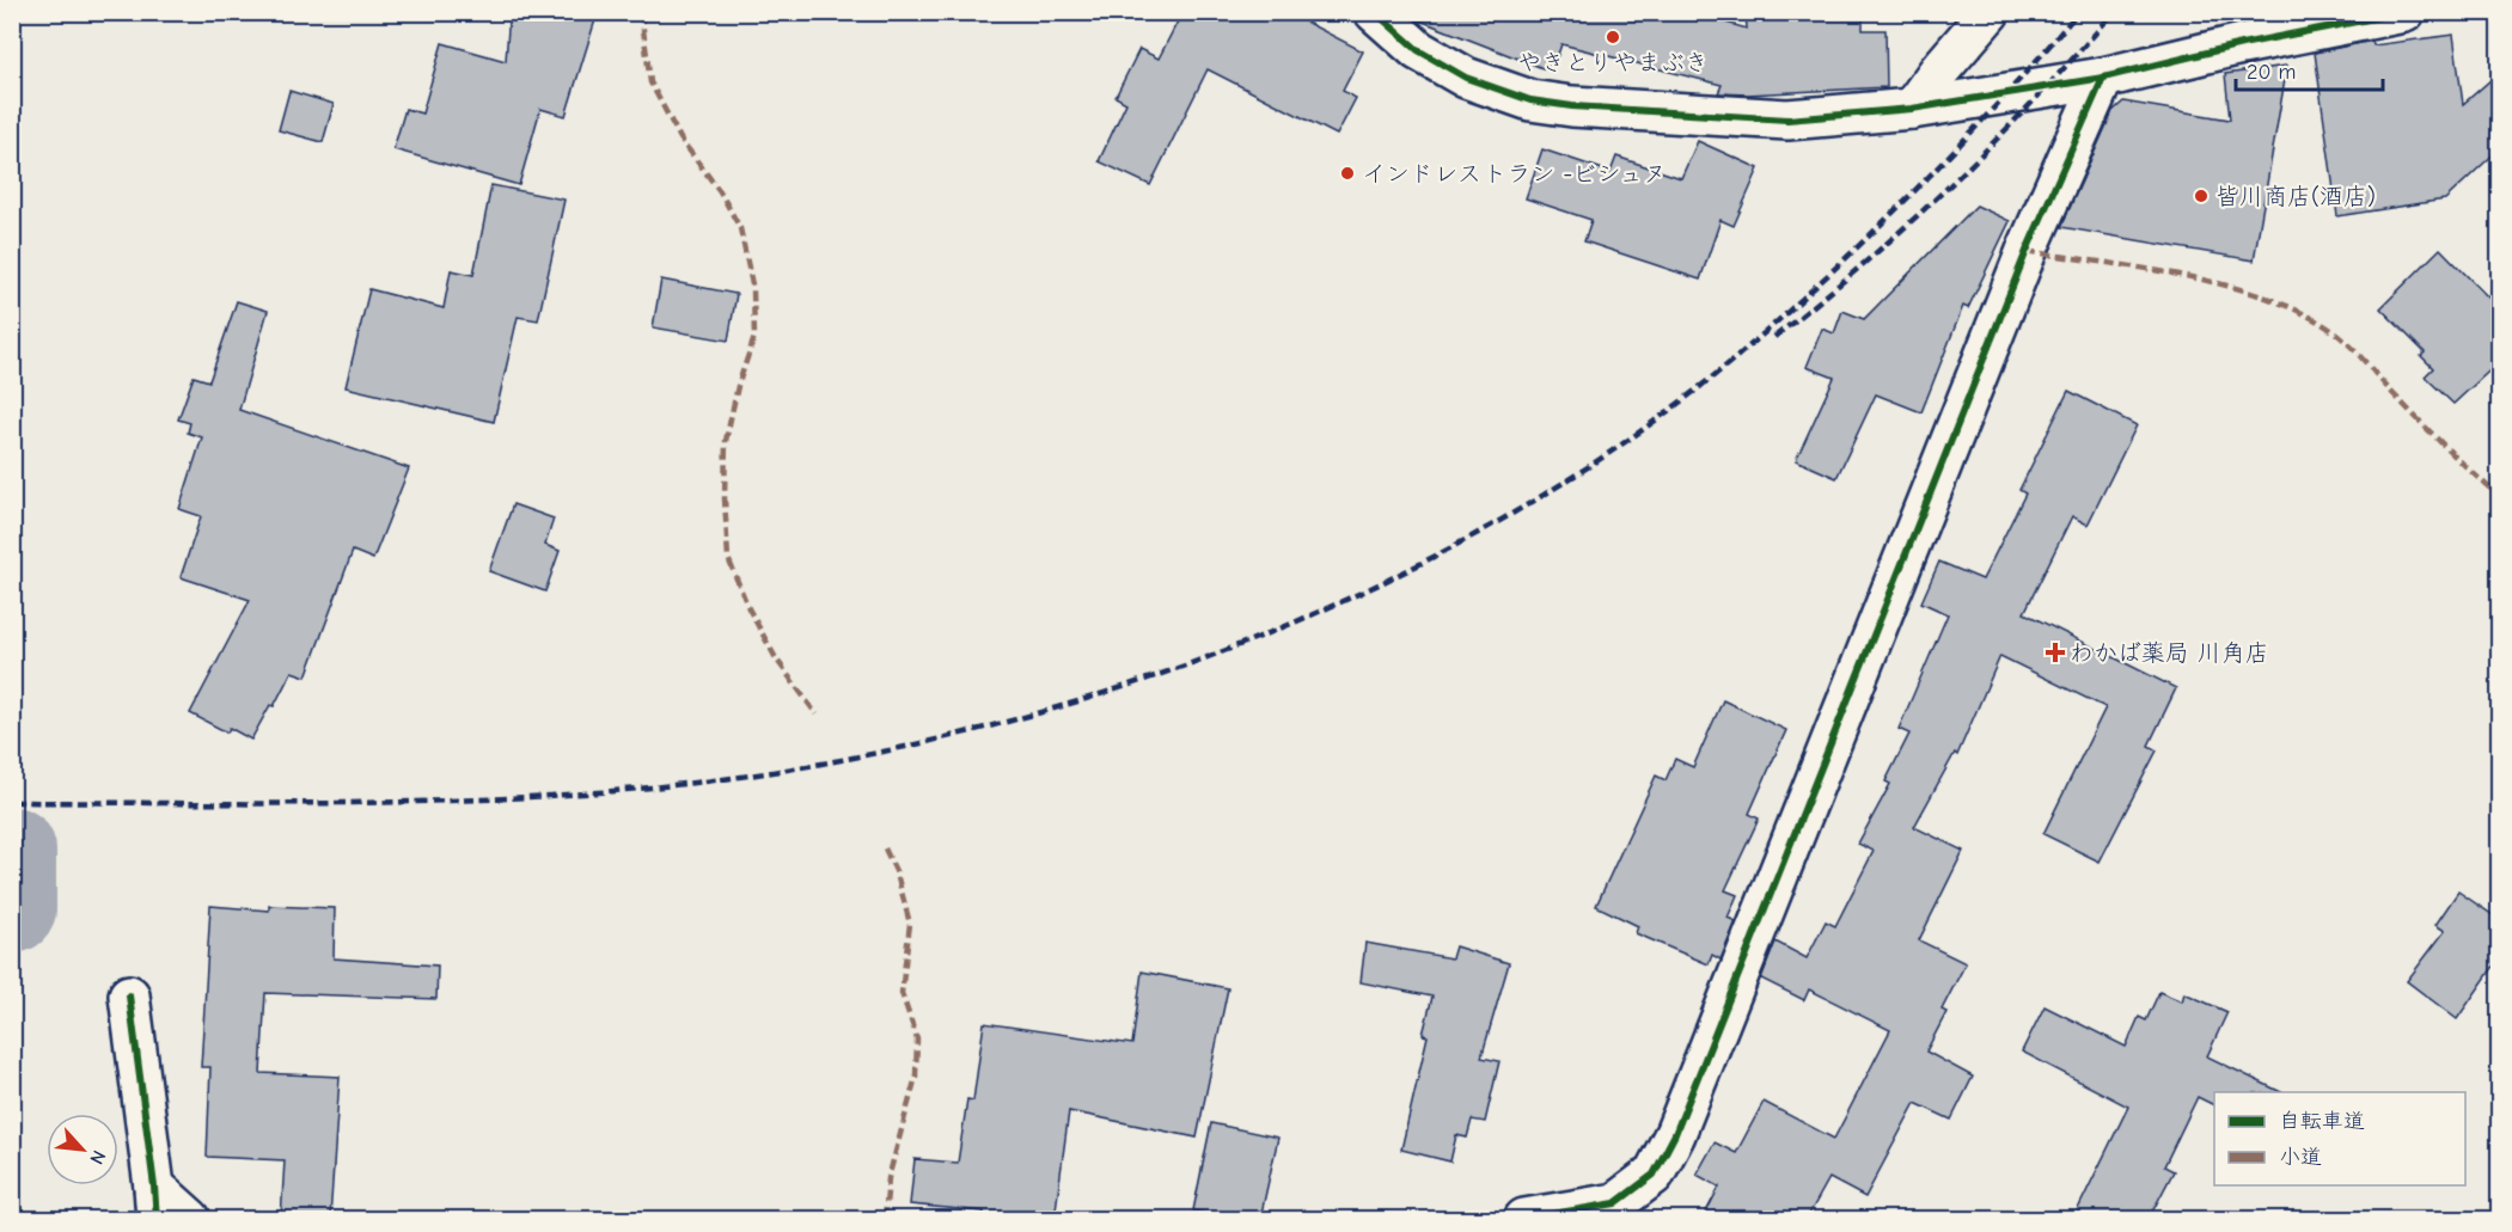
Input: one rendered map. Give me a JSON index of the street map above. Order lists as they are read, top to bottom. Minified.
{"places":{"other":["やきとりやまぶき","インドレストラン -ビシュヌ","皆川商店(酒店)"],"health":["わかば薬局 川角店"]},"legend":["自転車道","小道"],"scale_bar":"20 m","north":"bottom right"}
